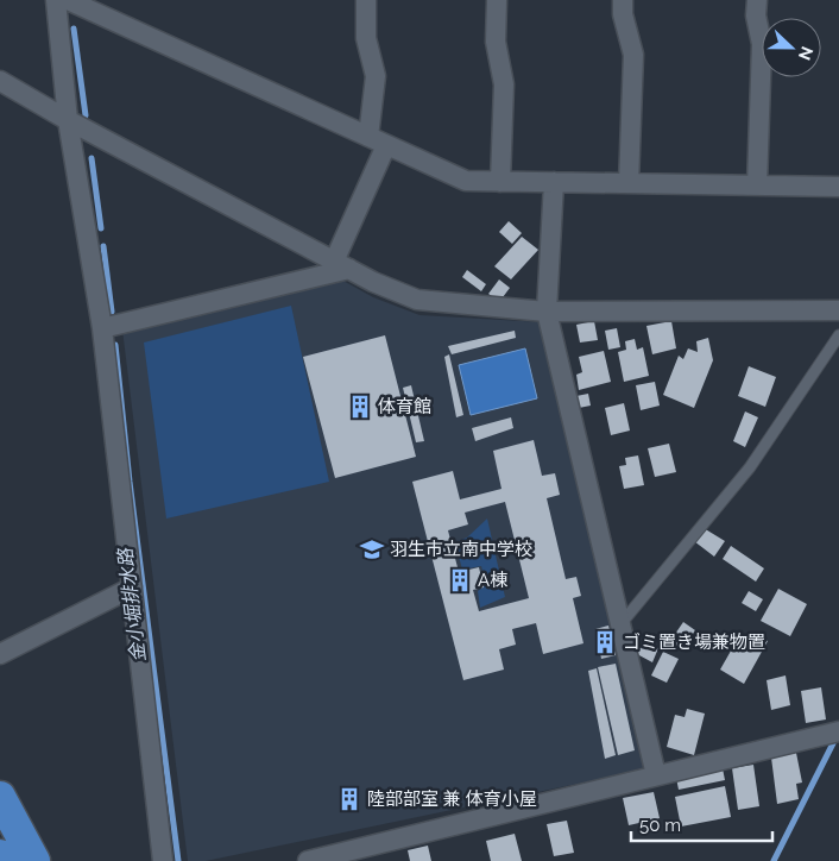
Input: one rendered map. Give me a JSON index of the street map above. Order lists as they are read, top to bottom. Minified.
{"water":["金小堀排水路"],"places":{"building":["体育館","A棟","ゴミ置き場兼物置","陸部部室 兼 体育小屋"],"school or university":["羽生市立南中学校"]},"scale_bar":"50 m","north":"right"}
